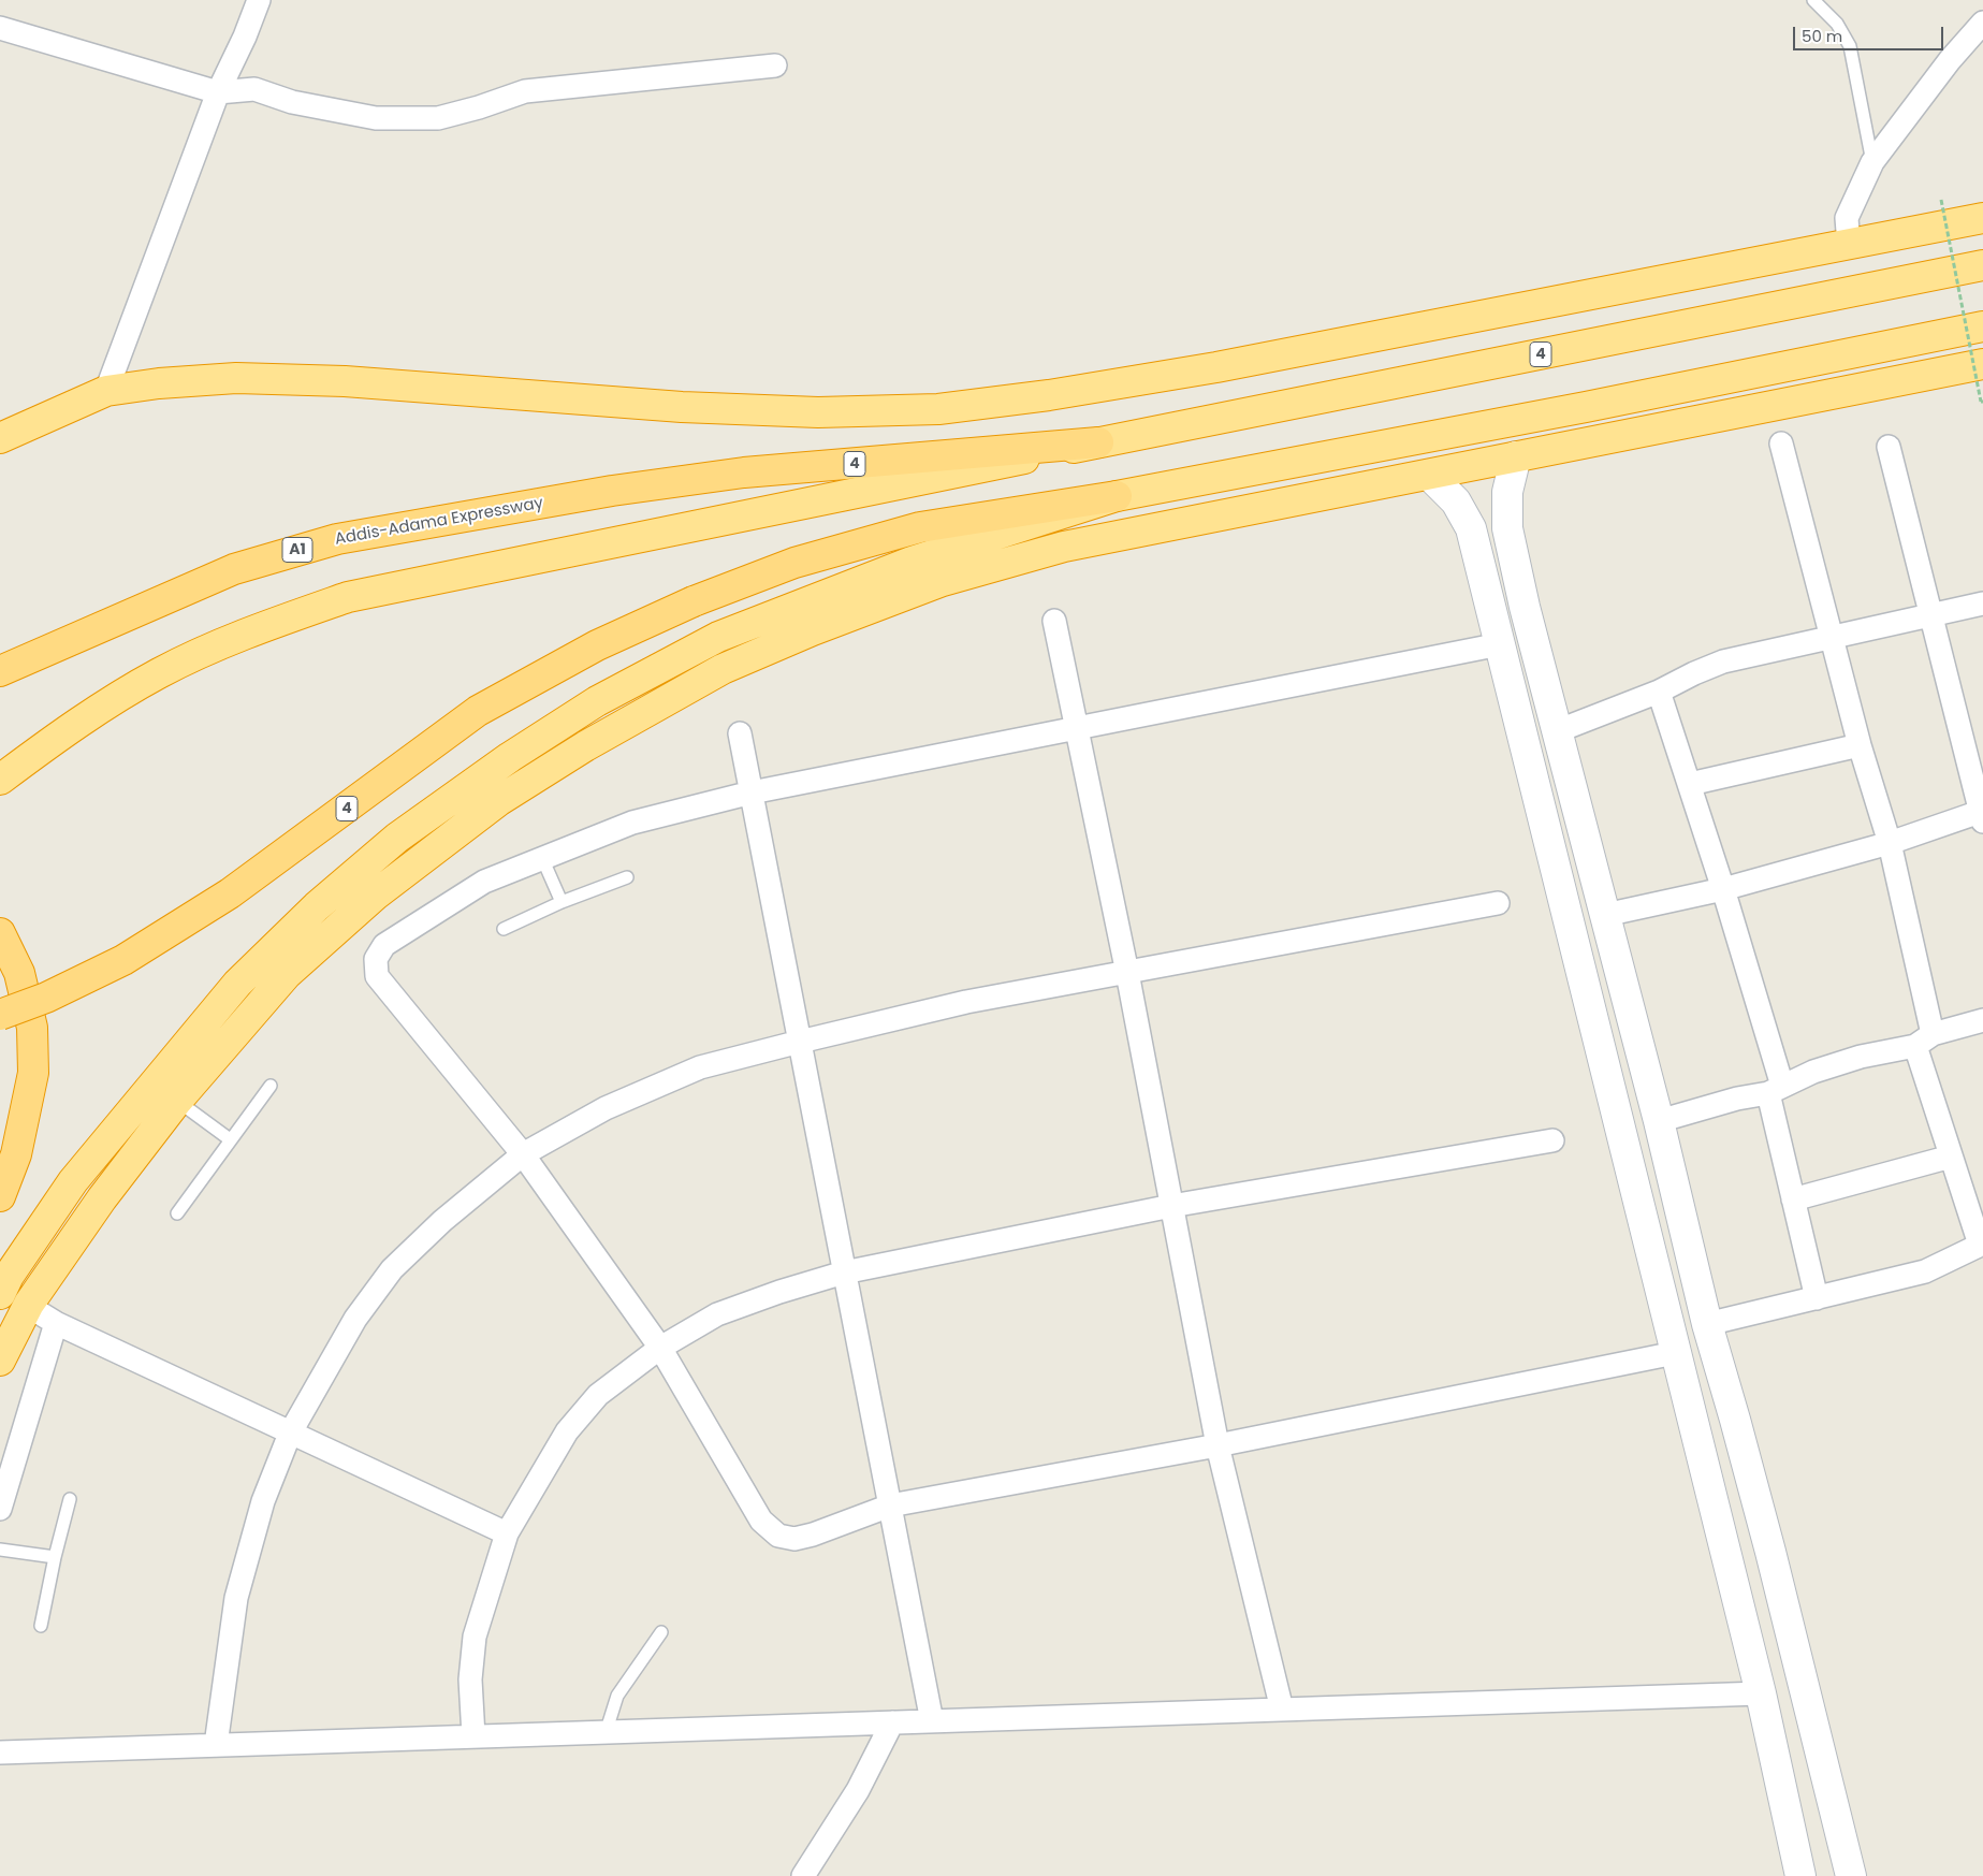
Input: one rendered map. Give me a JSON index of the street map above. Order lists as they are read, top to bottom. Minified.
{"streets":{"highway":["4","Addis-Adama Expressway","A1"]},"crossings":[["4","Addis-Adama Expressway"]],"scale_bar":"50 m"}
